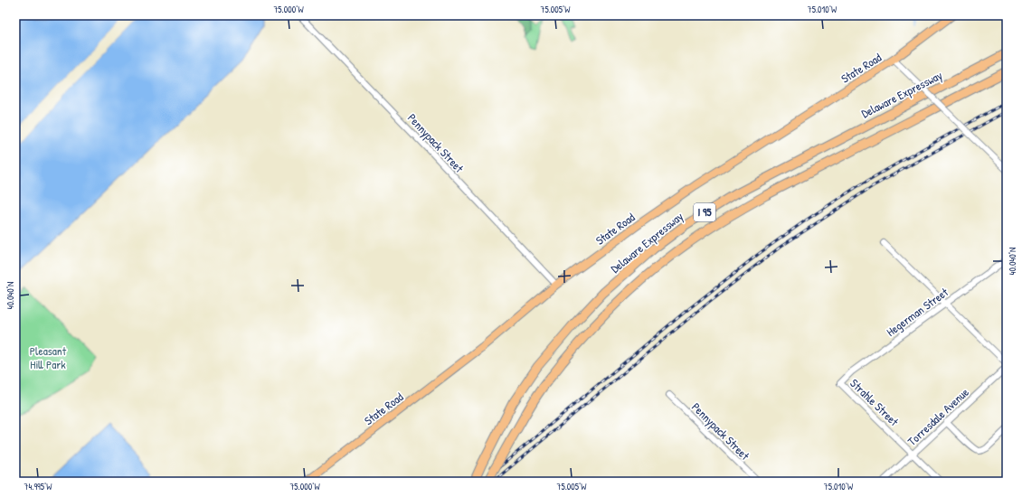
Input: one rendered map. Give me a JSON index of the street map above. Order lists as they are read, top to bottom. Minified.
{"streets":{"highway":["Delaware Expressway","I 95"],"main road":["State Road"],"street":["Pennypack Street","Hegerman Street","Strahle Street","Torresdale Avenue"]},"crossings":[["State Road","Pennypack Street"],["Hegerman Street","Strahle Street"],["Strahle Street","Torresdale Avenue"]],"parks":["Pleasant Hill Park"],"coordinates":["75.000°W","75.005°W","75.010°W","40.040°N","74.995°W"]}
